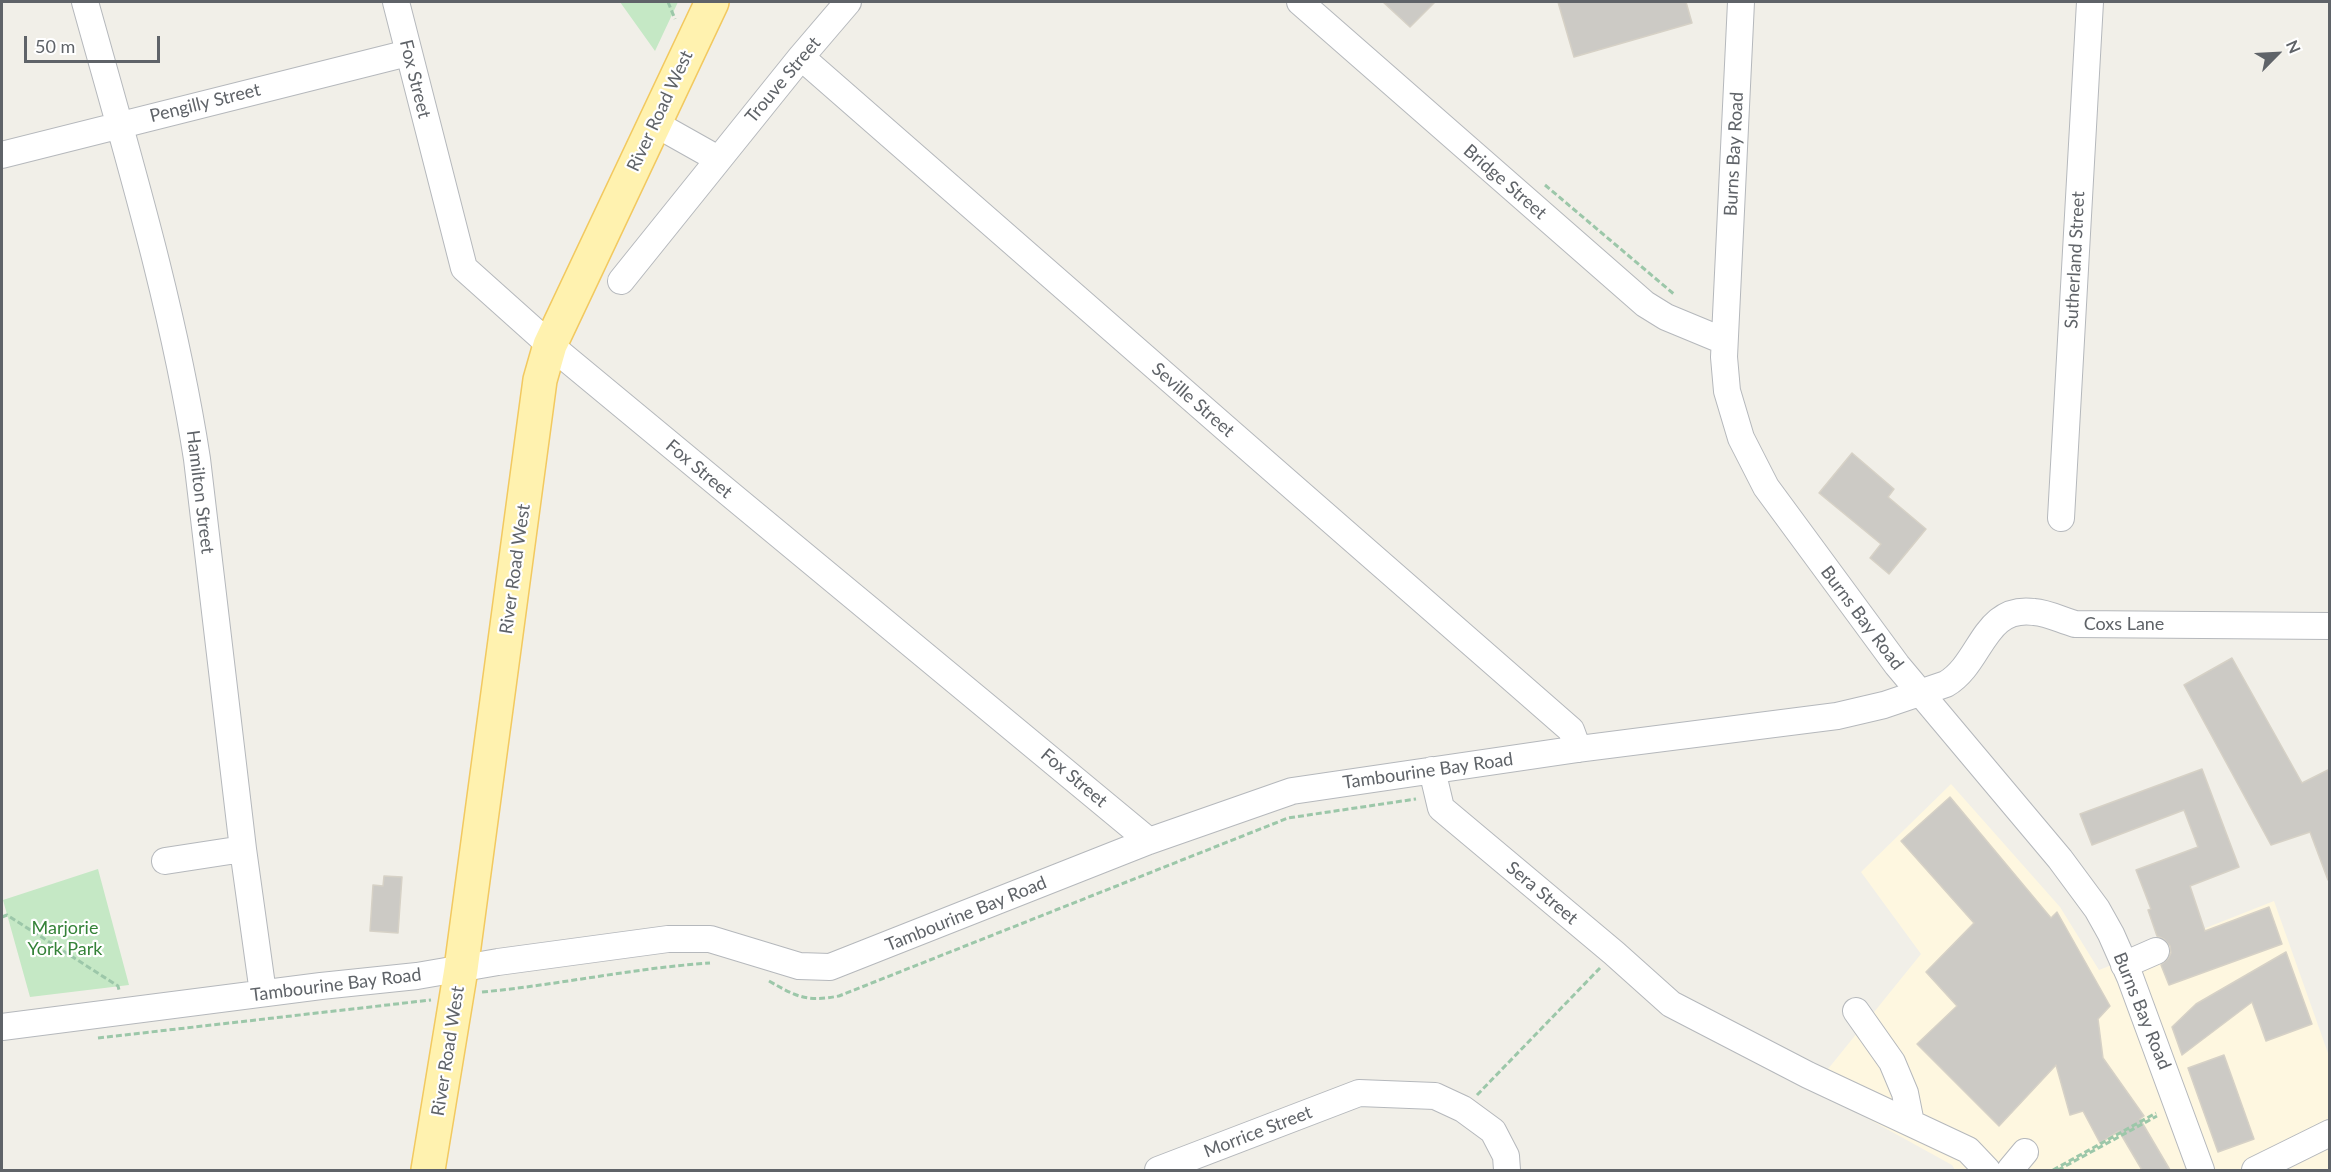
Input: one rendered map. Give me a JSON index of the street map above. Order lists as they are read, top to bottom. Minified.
{"streets":{"main road":["River Road West"],"street":["Fox Street","Trouve Street","Pengilly Street","Burns Bay Road","Bridge Street","Sutherland Street","Seville Street","Hamilton Street","Coxs Lane","Tambourine Bay Road","Sera Street","Morrice Street"]},"crossings":[["Fox Street","Pengilly Street"],["Fox Street","River Road West"],["Fox Street","Tambourine Bay Road"],["Trouve Street","Seville Street"],["Pengilly Street","Hamilton Street"],["River Road West","Tambourine Bay Road"],["Burns Bay Road","Bridge Street"],["Burns Bay Road","Coxs Lane"],["Burns Bay Road","Tambourine Bay Road"],["Seville Street","Tambourine Bay Road"],["Hamilton Street","Tambourine Bay Road"],["Coxs Lane","Tambourine Bay Road"],["Tambourine Bay Road","Sera Street"]],"parks":["Marjorie York Park"],"scale_bar":"50 m","north":"top right"}
